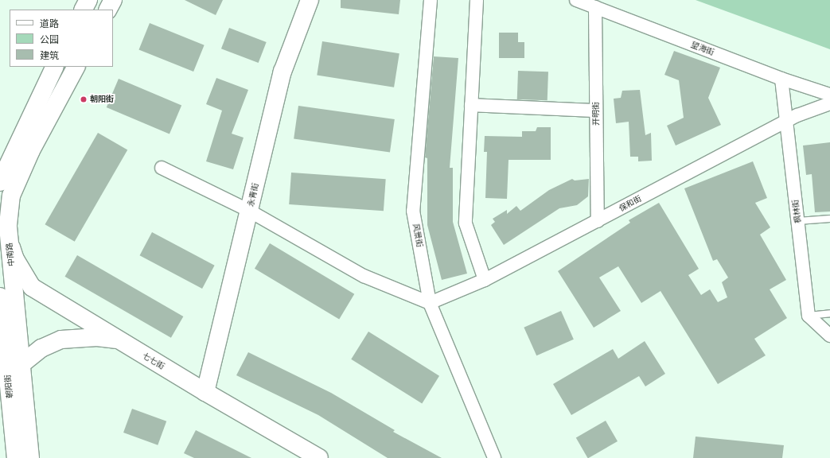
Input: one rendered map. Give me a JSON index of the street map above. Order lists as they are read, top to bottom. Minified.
{"streets":{"main road":["永青街","中南路","七七街","朝阳街"],"street":["望海街","开明街","保和街","枫林街","风景街"]},"crossings":[["望海街","开明街"],["望海街","枫林街"],["开明街","保和街"],["永青街","七七街"],["保和街","枫林街"],["保和街","风景街"],["中南路","七七街"]],"places":["朝阳街"],"legend":["道路","公园","建筑"]}
